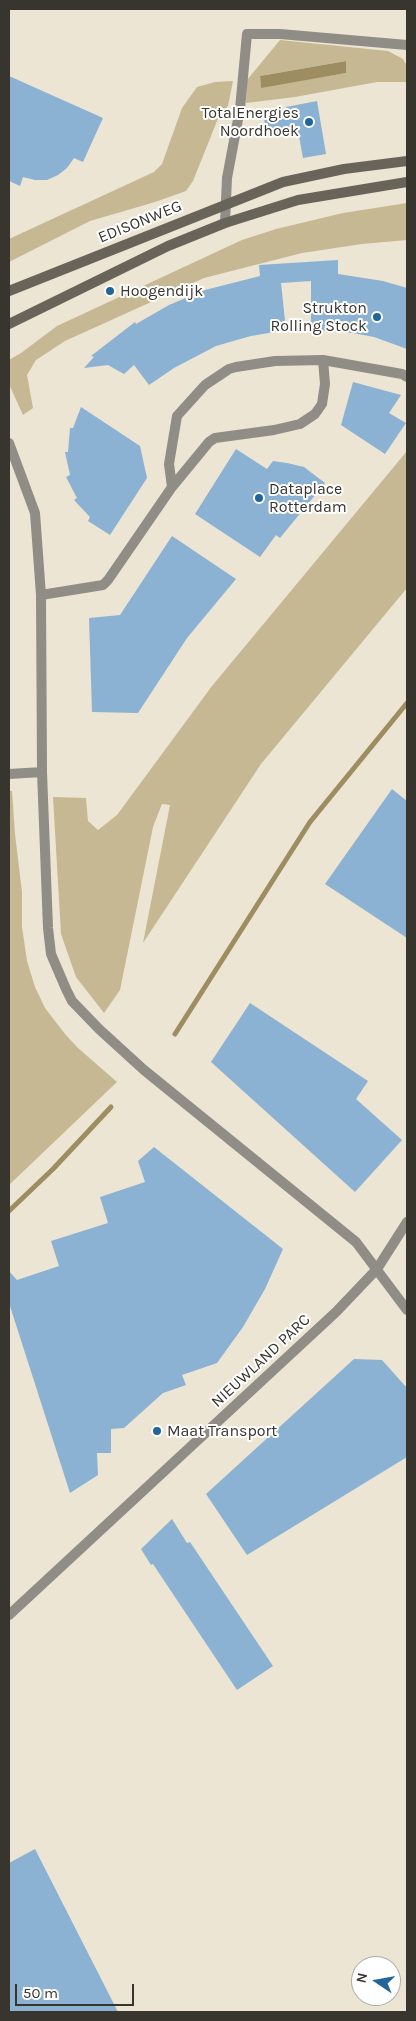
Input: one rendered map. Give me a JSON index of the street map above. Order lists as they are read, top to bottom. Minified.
{"streets":{"main road":["EDISONWEG"],"street":["NIEUWLAND PARC"]},"places":["TotalEnergies Noordhoek","Hoogendijk","Strukton Rolling Stock","Dataplace Rotterdam","Maat Transport"],"scale_bar":"50 m","north":"left"}
